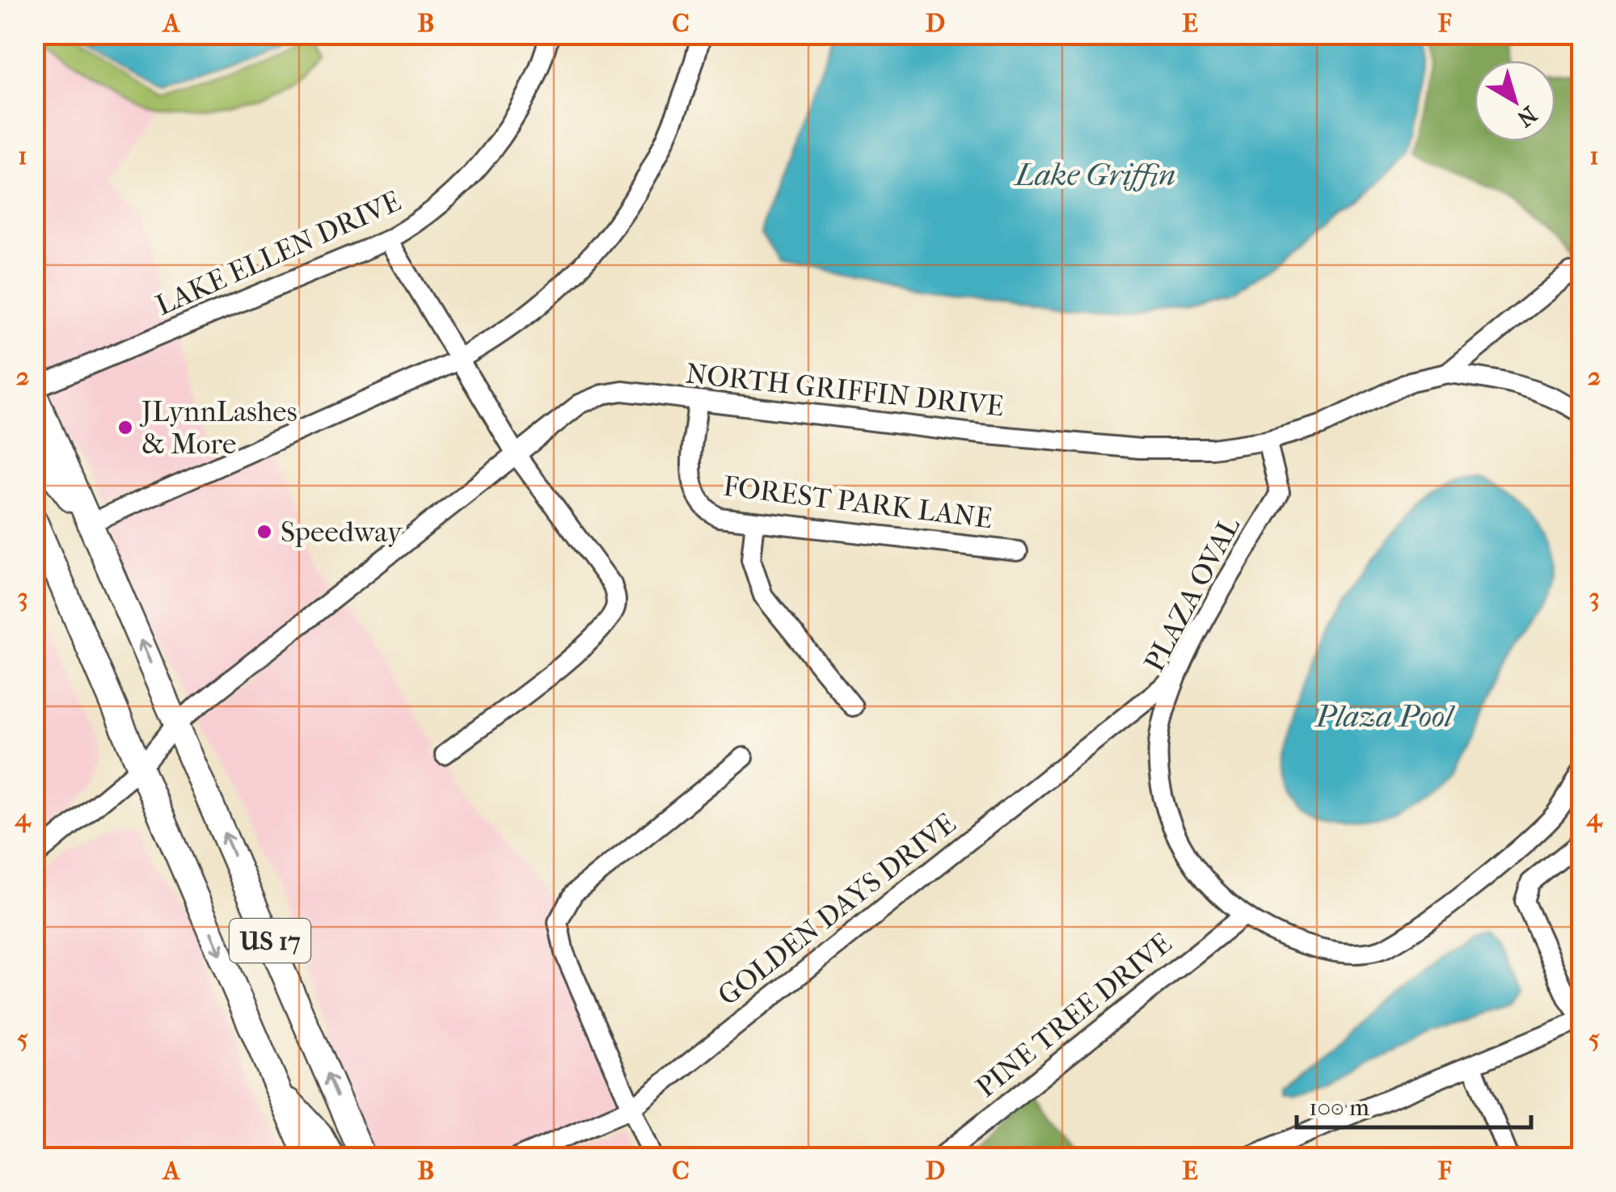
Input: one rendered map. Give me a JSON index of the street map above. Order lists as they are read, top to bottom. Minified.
{"streets":{"main road":["US 17"],"street":["LAKE ELLEN DRIVE","NORTH GRIFFIN DRIVE","FOREST PARK LANE","PLAZA OVAL","GOLDEN DAYS DRIVE","PINE TREE DRIVE"]},"crossings":[["LAKE ELLEN DRIVE","US 17"],["NORTH GRIFFIN DRIVE","FOREST PARK LANE"],["NORTH GRIFFIN DRIVE","PLAZA OVAL"],["NORTH GRIFFIN DRIVE","US 17"],["PLAZA OVAL","GOLDEN DAYS DRIVE"],["PLAZA OVAL","PINE TREE DRIVE"]],"water":["Lake Griffin","Plaza Pool"],"places":["JLynnLashes & More","Speedway"],"scale_bar":"100 m","north":"bottom right","grid":{"columns":["A","B","C","D","E","F"],"rows":["1","2","3","4","5"]}}
